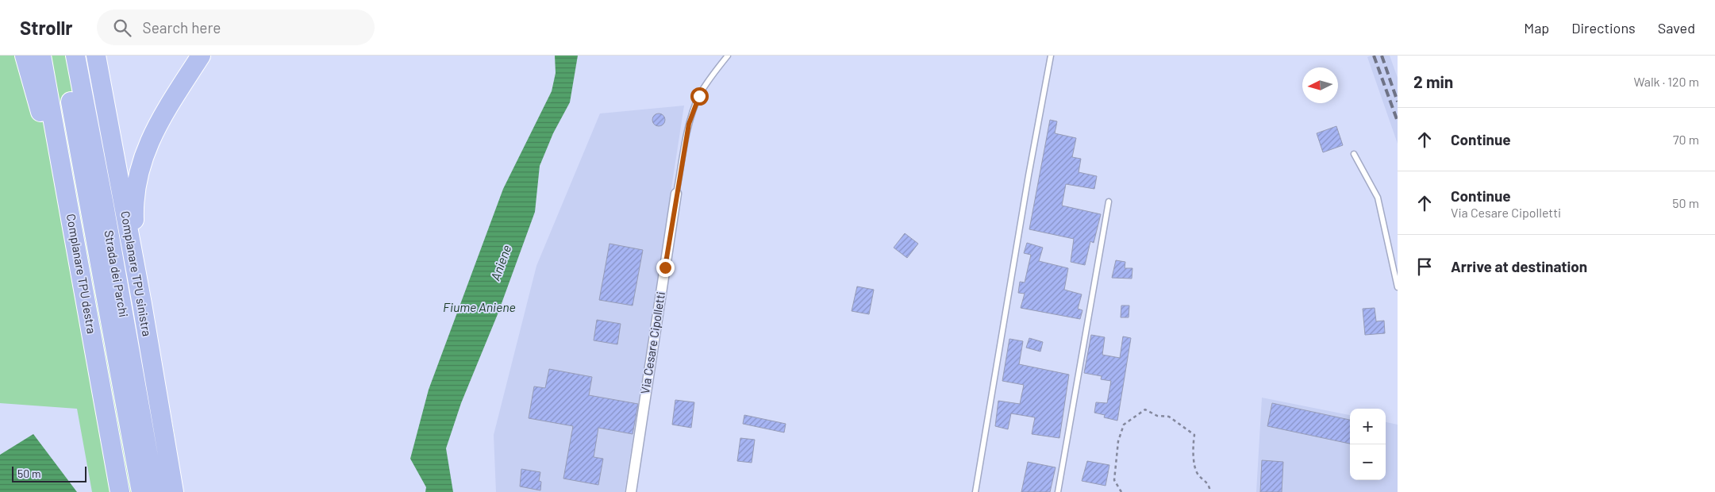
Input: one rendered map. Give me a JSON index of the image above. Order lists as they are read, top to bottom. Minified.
{"streets":{"highway":["Complanare TPU destra","Strada dei Parchi","Complanare TPU sinistra"],"street":["Via Cesare Cipolletti"]},"water":["Aniene","Fiume Aniene"],"scale_bar":"50 m","north":"left","page":{"header":"Strollr","search":"Search here","nav":["Map","Directions","Saved"],"heading":["2 min","Walk · 120 m"],"list":[["Continue","70 m"],["Continue","Via Cesare Cipolletti","50 m"],"Arrive at destination"],"map_buttons":["+","−"],"scale":"50 m"}}
